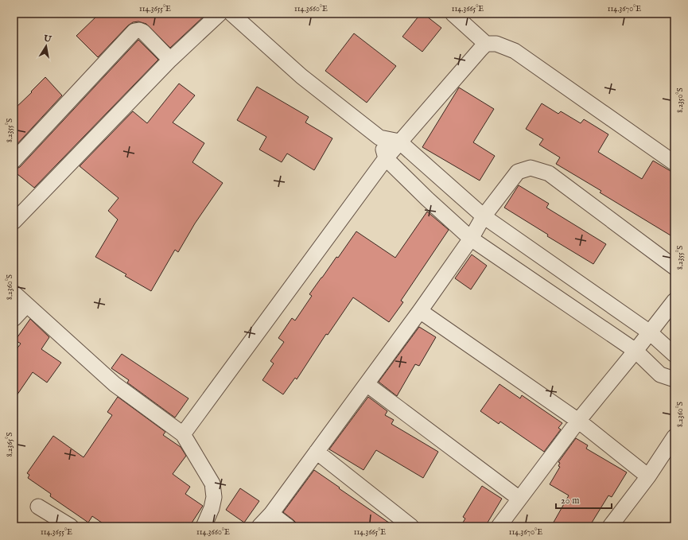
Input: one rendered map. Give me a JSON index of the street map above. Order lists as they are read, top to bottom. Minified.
{"scale_bar":"20 m","north":"top","coordinates":["114.3655°E","114.3660°E","114.3665°E","114.3670°E","8.2350°S","8.2355°S","8.2360°S","8.2365°S"]}
